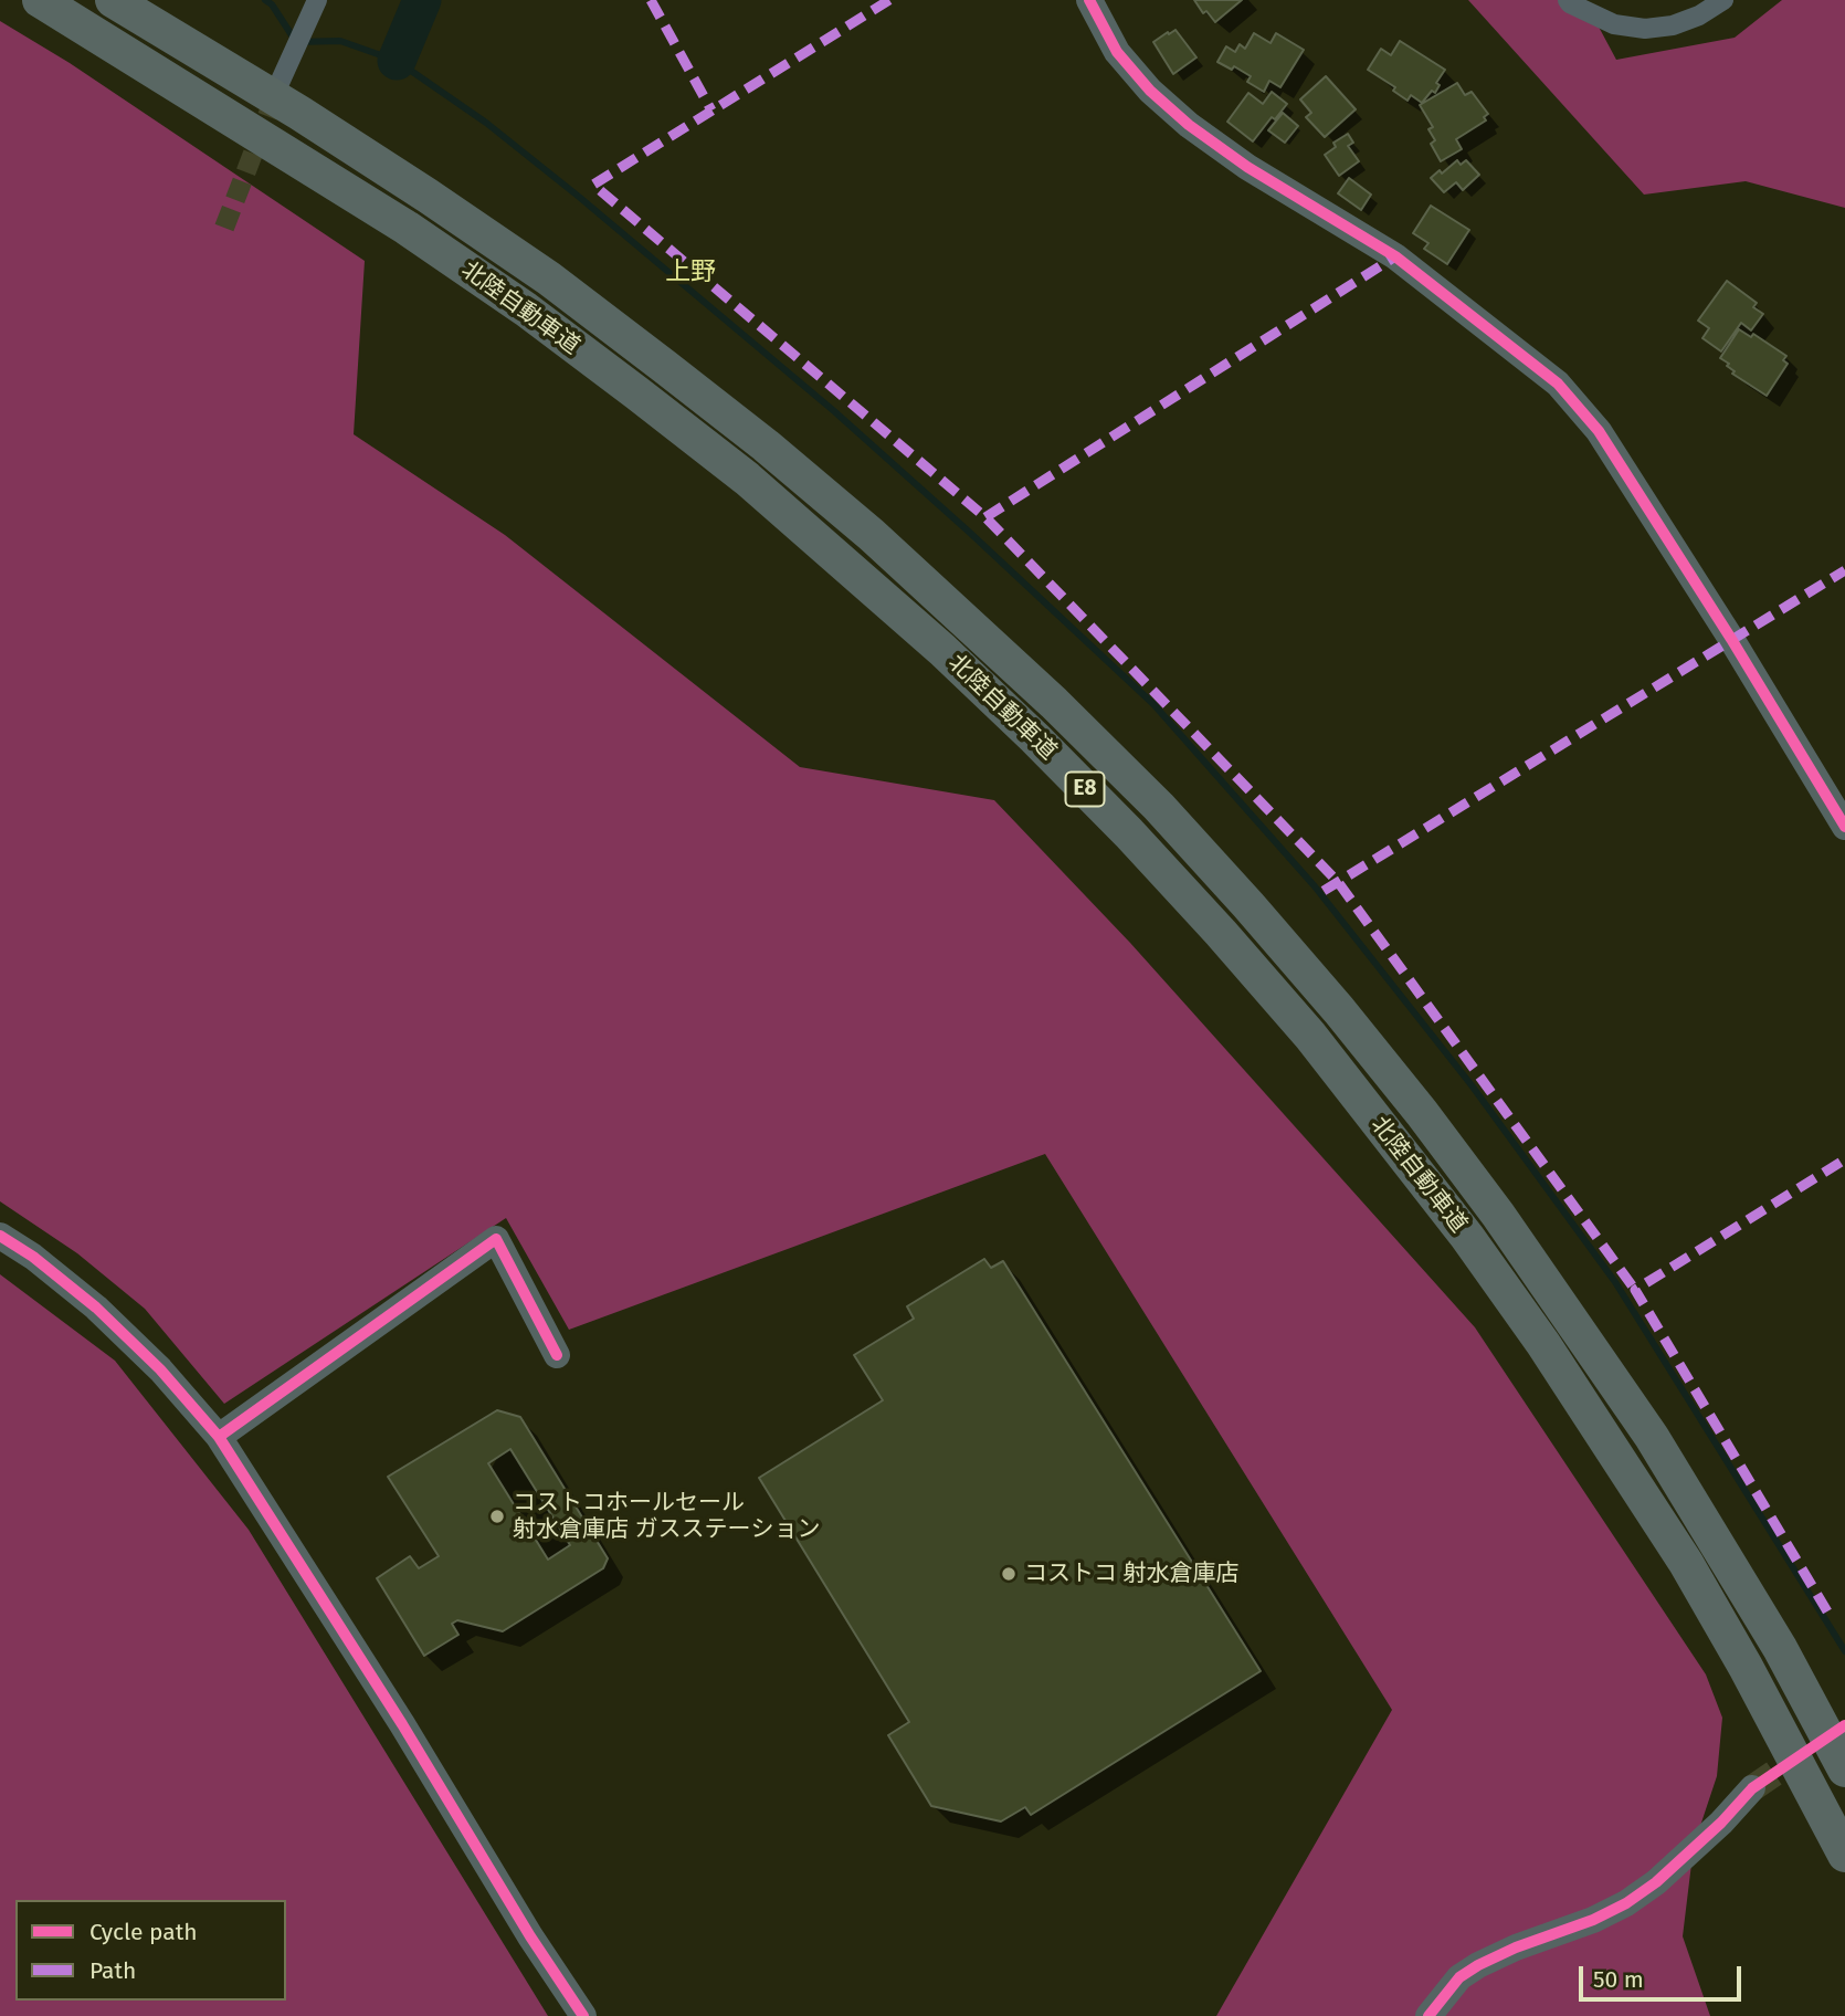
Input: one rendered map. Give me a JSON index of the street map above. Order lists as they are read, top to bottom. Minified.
{"streets":{"highway":["北陸自動車道","E8"]},"districts":["上野"],"places":["コストコホールセール 射水倉庫店 ガスステーション","コストコ 射水倉庫店"],"legend":["Cycle path","Path"],"scale_bar":"50 m"}
